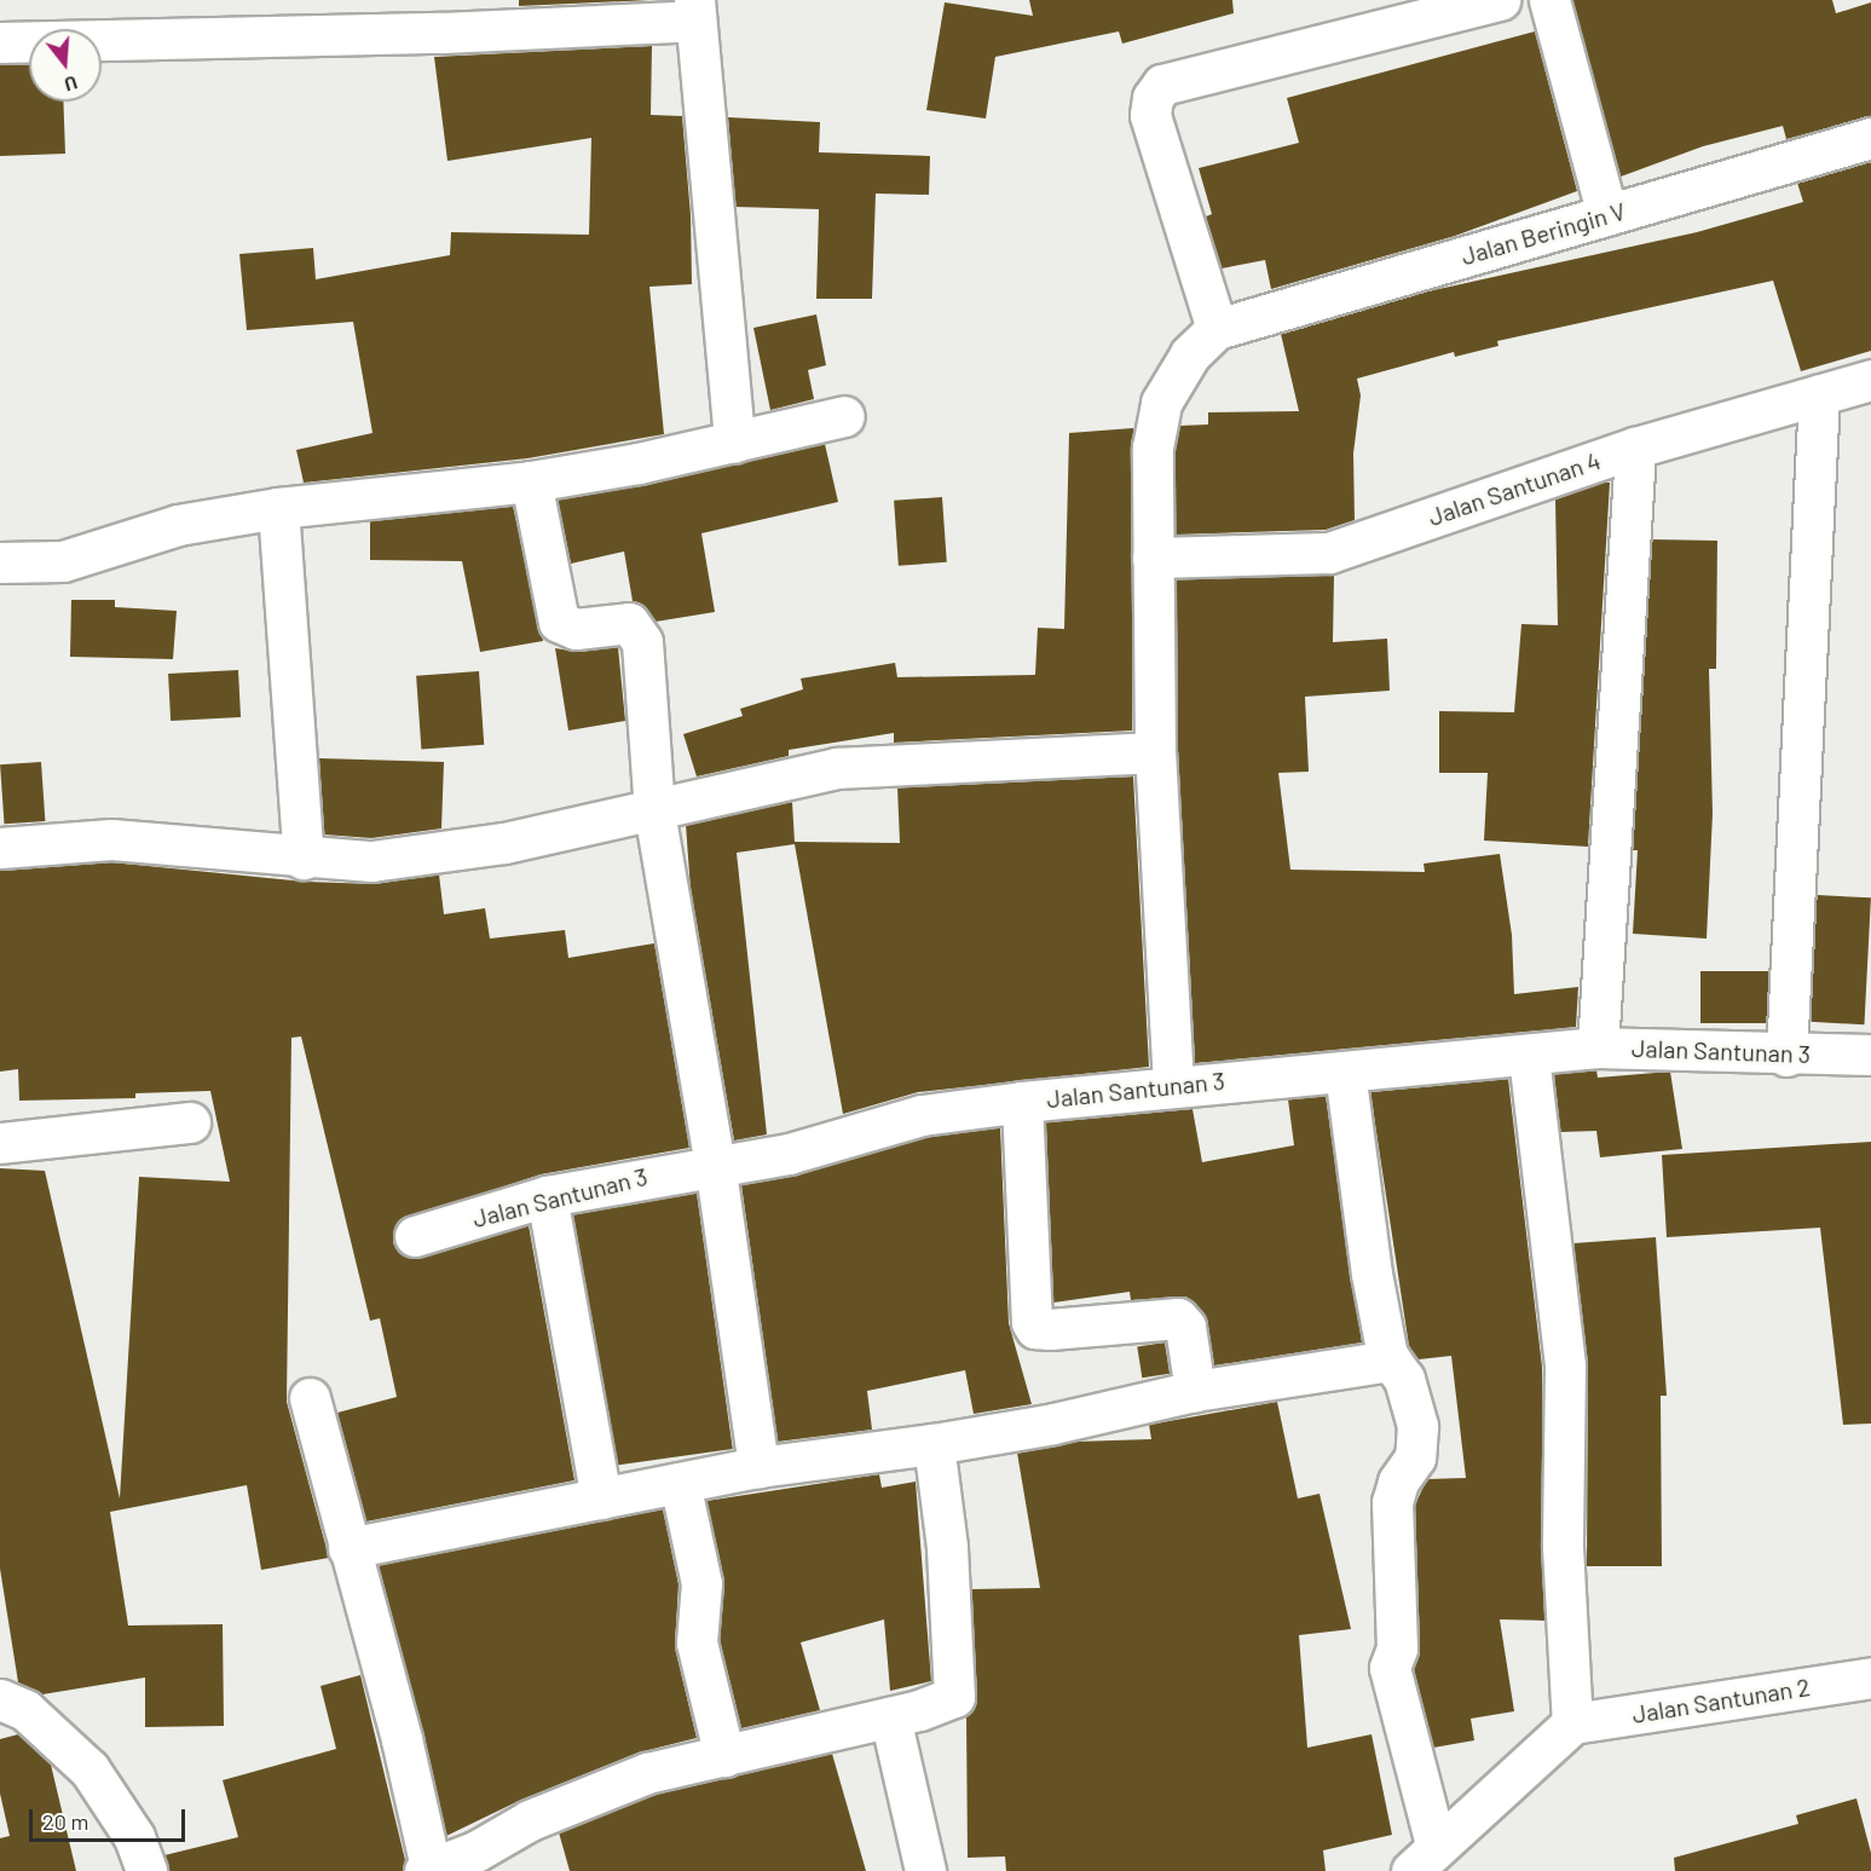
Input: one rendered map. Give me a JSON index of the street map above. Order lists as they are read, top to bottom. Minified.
{"streets":{"street":["Jalan Beringin V","Jalan Santunan 4","Jalan Santunan 3","Jalan Santunan 2"]},"scale_bar":"20 m","north":"bottom"}
